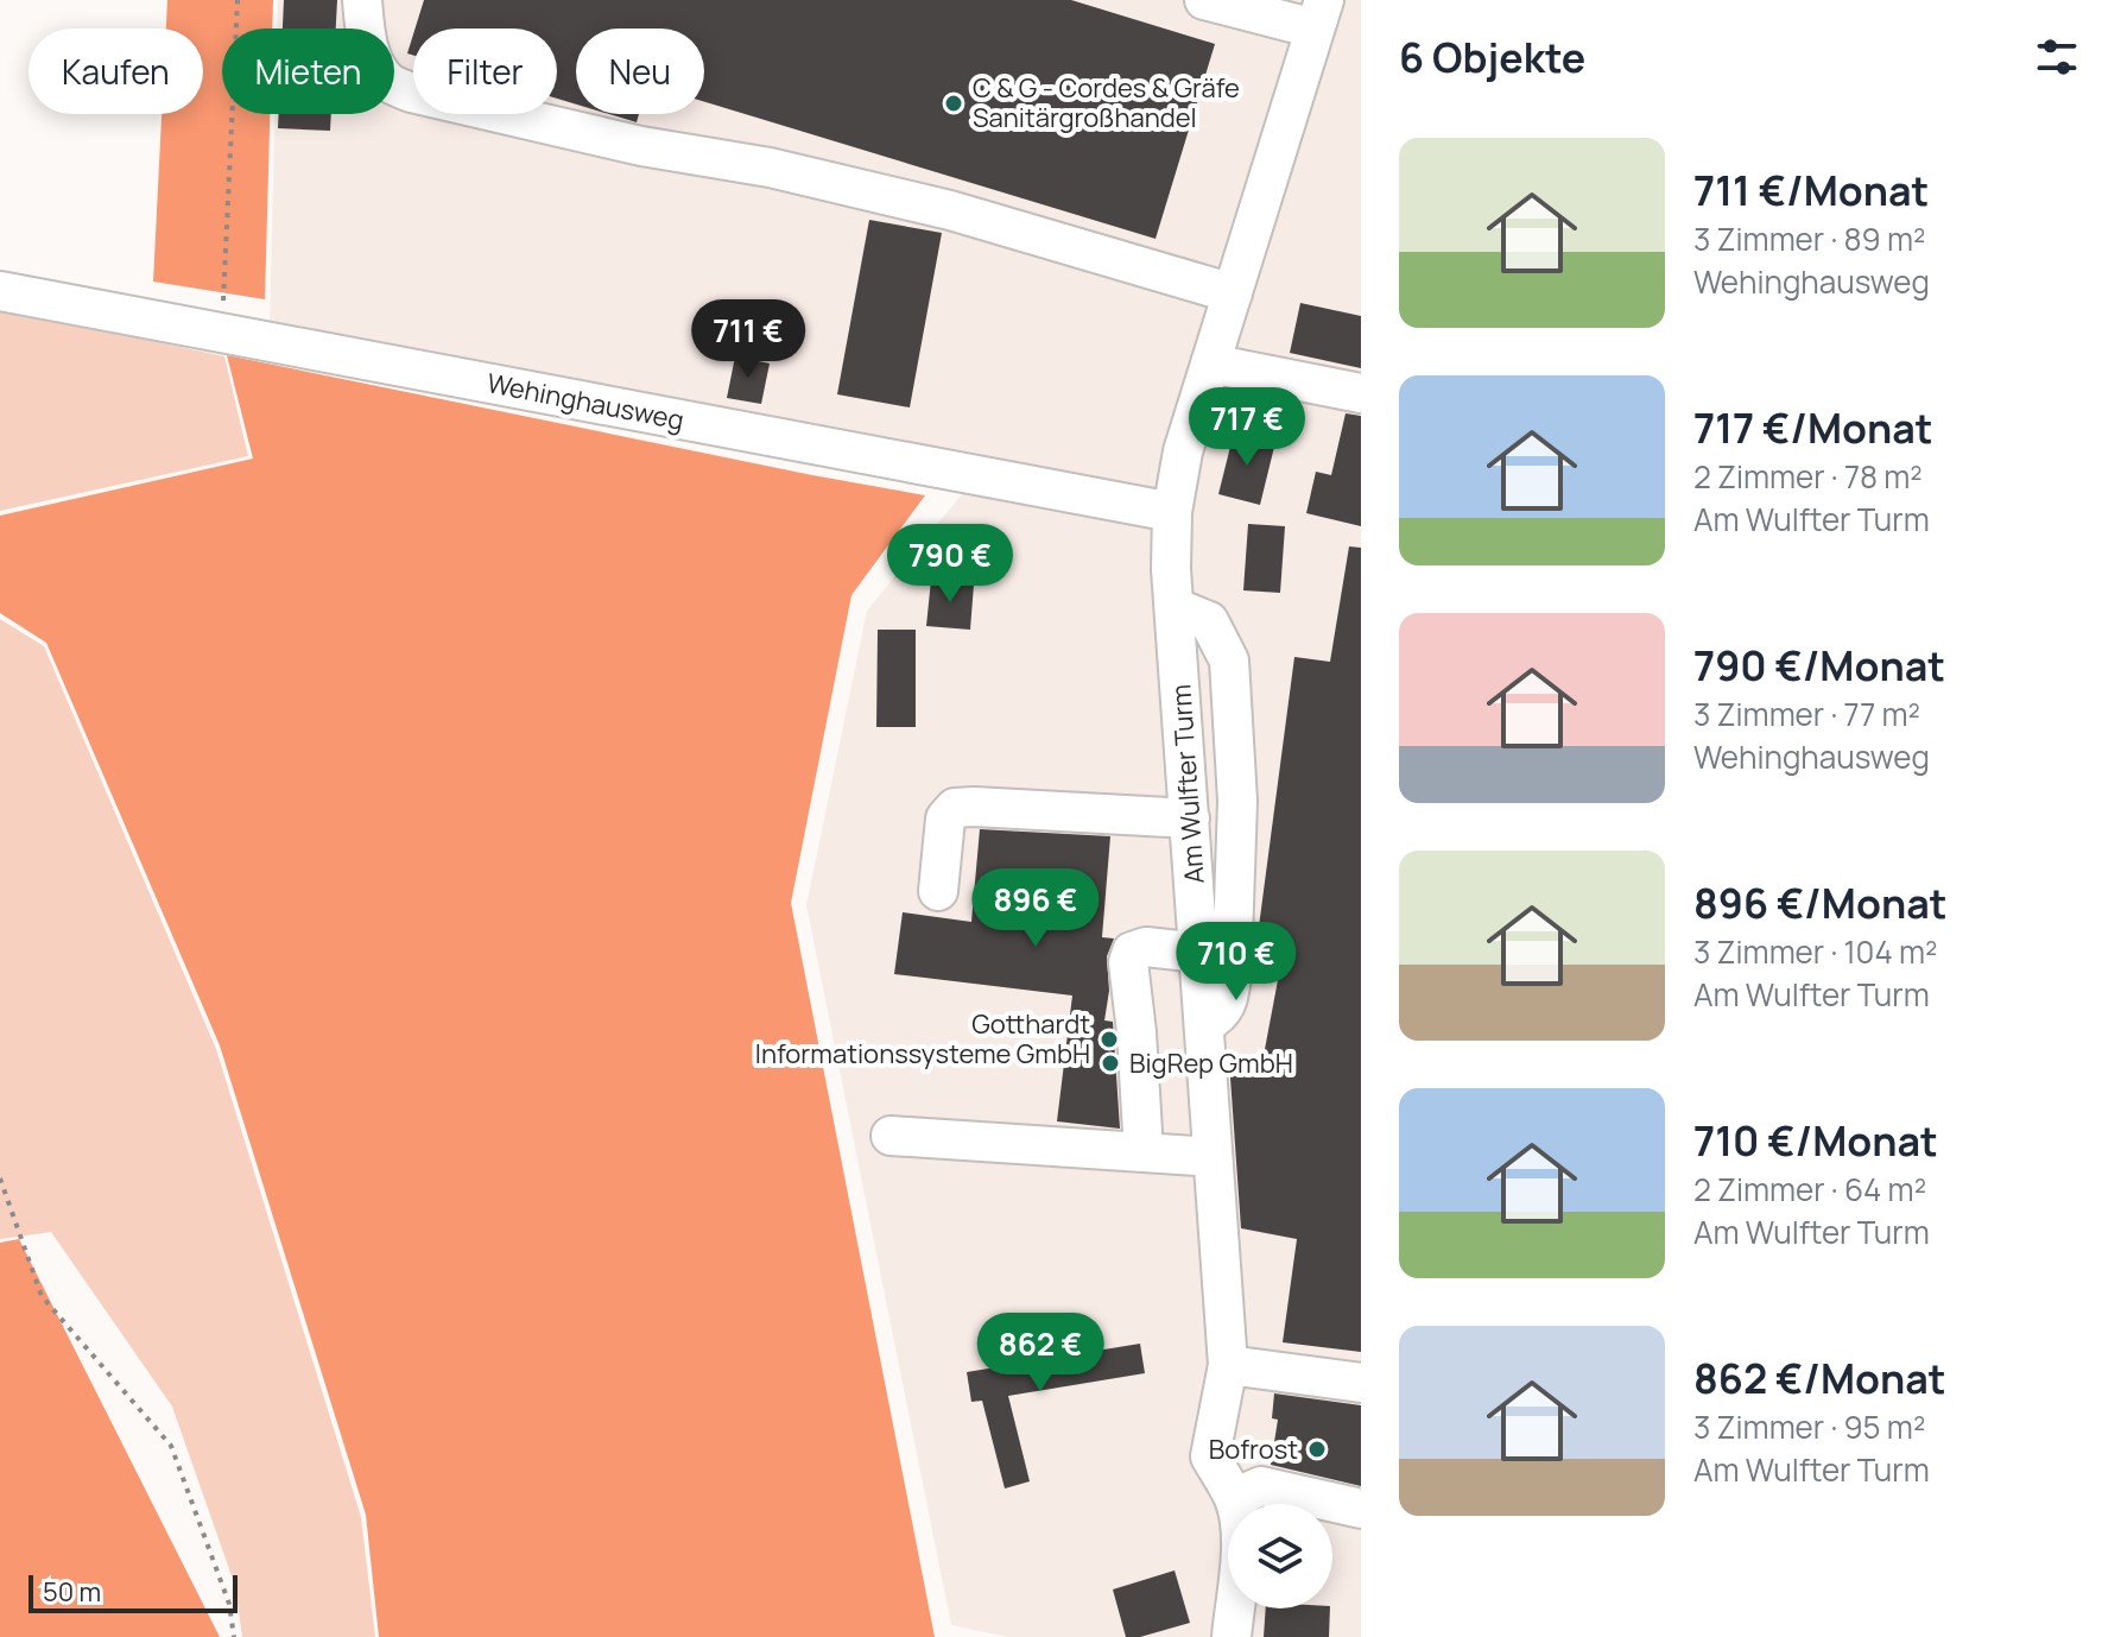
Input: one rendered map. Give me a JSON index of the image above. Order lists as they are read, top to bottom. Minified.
{"streets":{"street":["Wehinghausweg","Am Wulfter Turm"]},"crossings":[["Wehinghausweg","Am Wulfter Turm"]],"places":["C & G - Cordes & Gräfe Sanitärgroßhandel","Gotthardt Informationssysteme GmbH","BigRep GmbH","Bofrost"],"scale_bar":"50 m","page":{"heading":"6 Objekte","chip":["Kaufen","Mieten","Filter","Neu"],"list":[{"name":"711 €/Monat","note":"3 Zimmer · 89 m² · Wehinghausweg"},{"name":"717 €/Monat","note":"2 Zimmer · 78 m² · Am Wulfter Turm"},{"name":"790 €/Monat","note":"3 Zimmer · 77 m² · Wehinghausweg"},{"name":"896 €/Monat","note":"3 Zimmer · 104 m² · Am Wulfter Turm"},{"name":"710 €/Monat","note":"2 Zimmer · 64 m² · Am Wulfter Turm"},{"name":"862 €/Monat","note":"3 Zimmer · 95 m² · Am Wulfter Turm"}],"price":["711 €","717 €","790 €","896 €","710 €","862 €"],"scale":"50 m"}}
